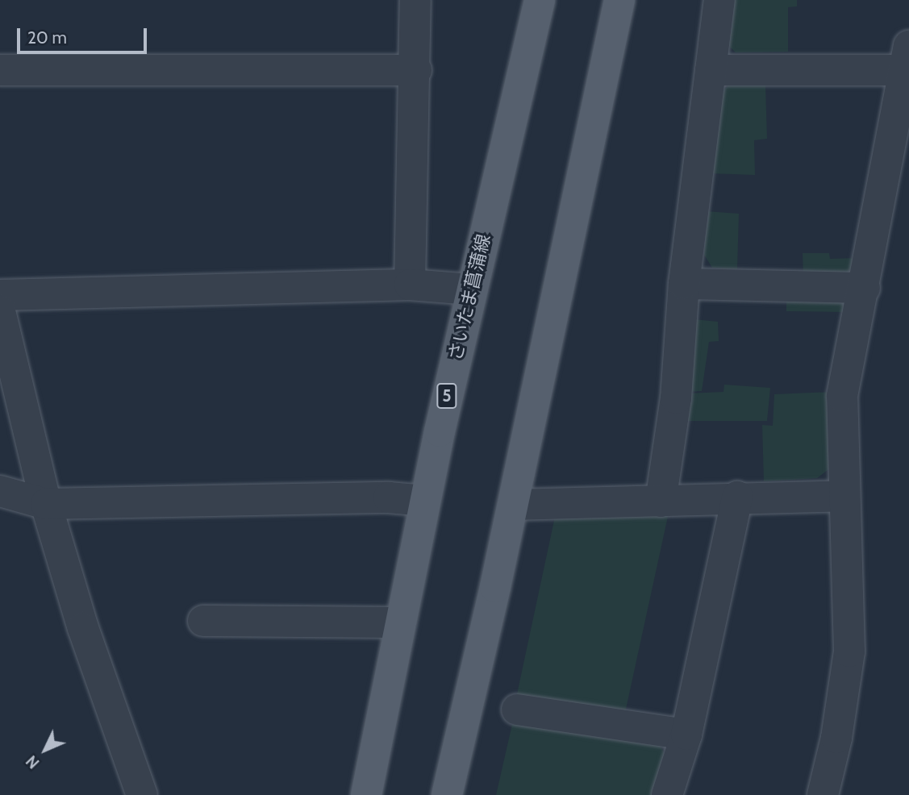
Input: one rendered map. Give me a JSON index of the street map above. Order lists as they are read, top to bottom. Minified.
{"streets":{"main road":["さいたま菖蒲線","5"]},"scale_bar":"20 m","north":"bottom left"}
